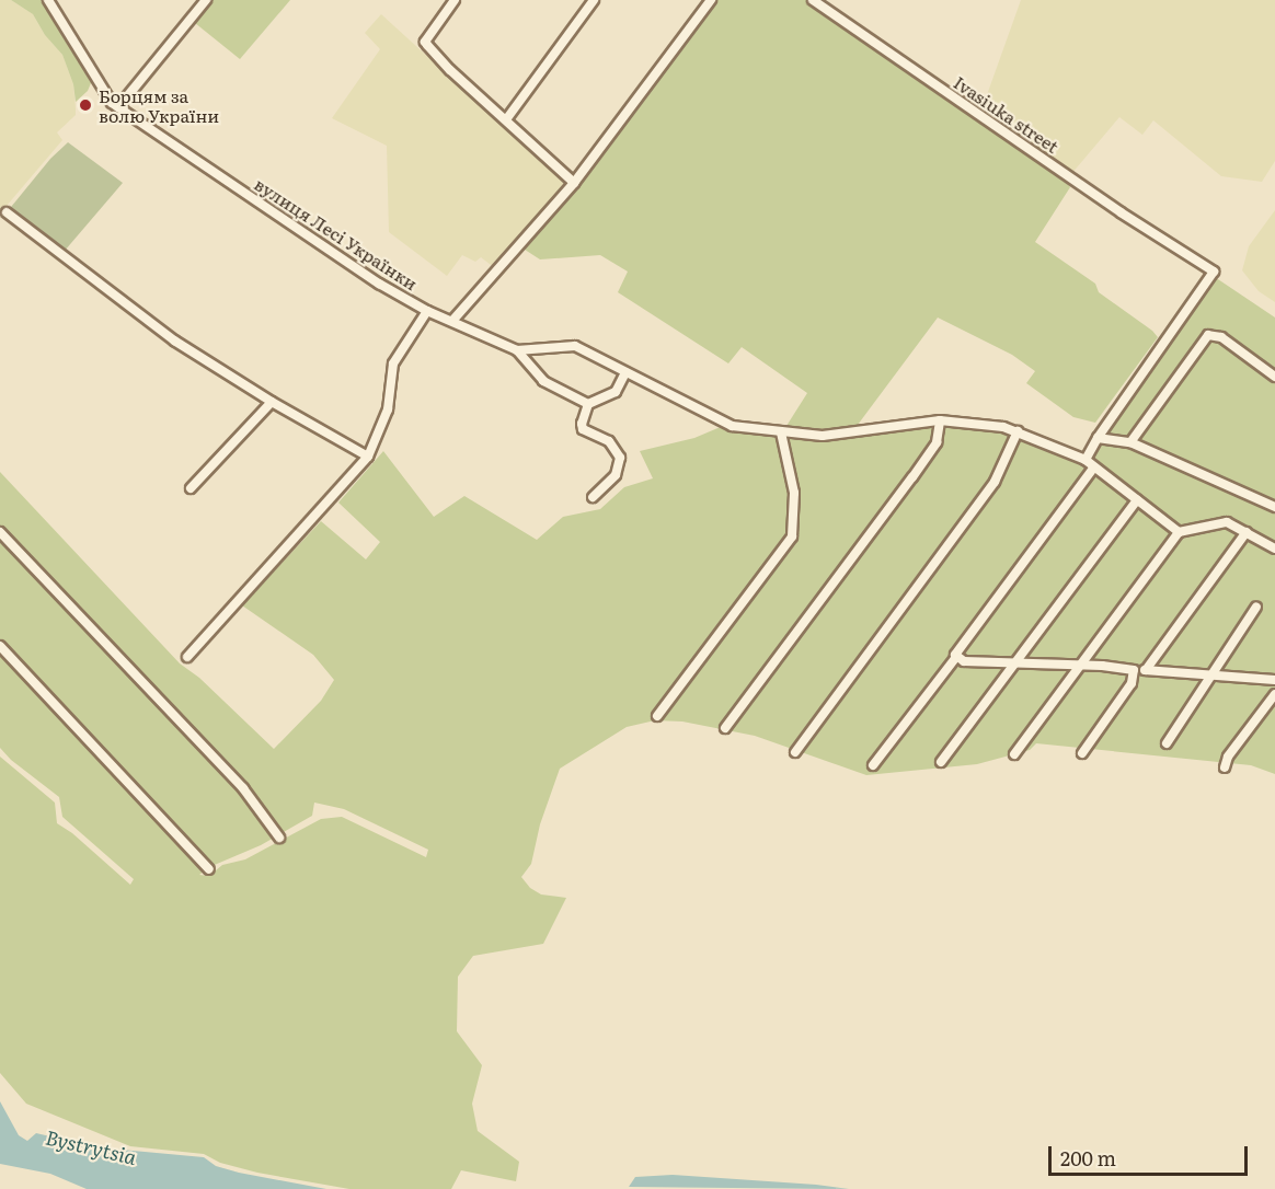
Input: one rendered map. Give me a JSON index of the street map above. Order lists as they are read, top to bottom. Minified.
{"streets":{"street":["Ivasiuka street","вулиця Лесі Українки"]},"water":["Bystrytsia"],"places":["Борцям за волю України"],"scale_bar":"200 m"}
